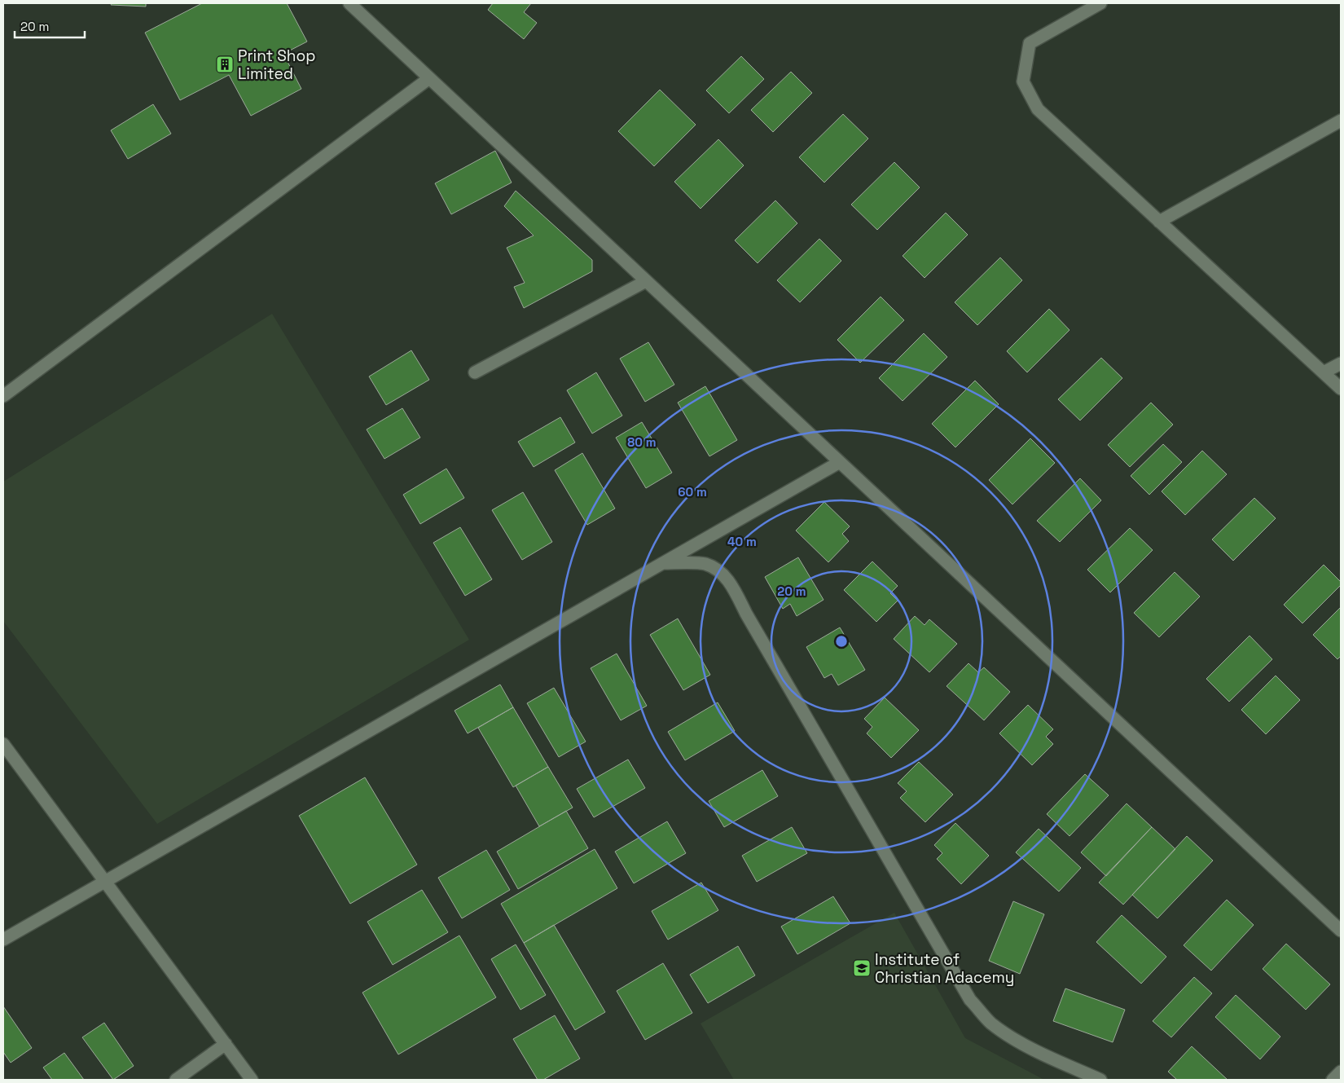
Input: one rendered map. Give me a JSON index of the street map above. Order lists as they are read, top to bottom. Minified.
{"places":{"building":["Print Shop Limited"],"school or university":["Institute of Christian Adacemy"]},"scale_bar":"20 m","rings":["80 m","60 m","40 m","20 m"]}
